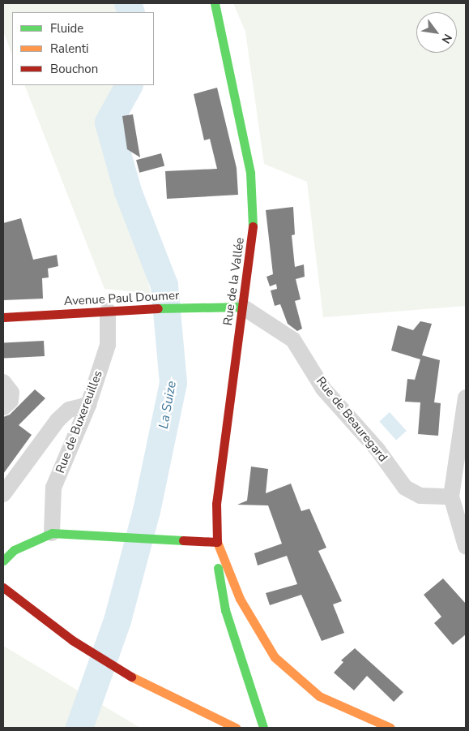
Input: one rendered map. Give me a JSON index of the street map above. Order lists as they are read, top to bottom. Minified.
{"streets":{"main road":["Rue de la Vallée","Avenue Paul Doumer"],"street":["Rue de Beauregard","Rue de Buxereuilles"]},"crossings":[["Rue de la Vallée","Avenue Paul Doumer"],["Rue de la Vallée","Rue de Beauregard"],["Avenue Paul Doumer","Rue de Beauregard"],["Avenue Paul Doumer","Rue de Buxereuilles"]],"water":["La Suize"],"legend":["Fluide","Ralenti","Bouchon"],"north":"bottom right"}
